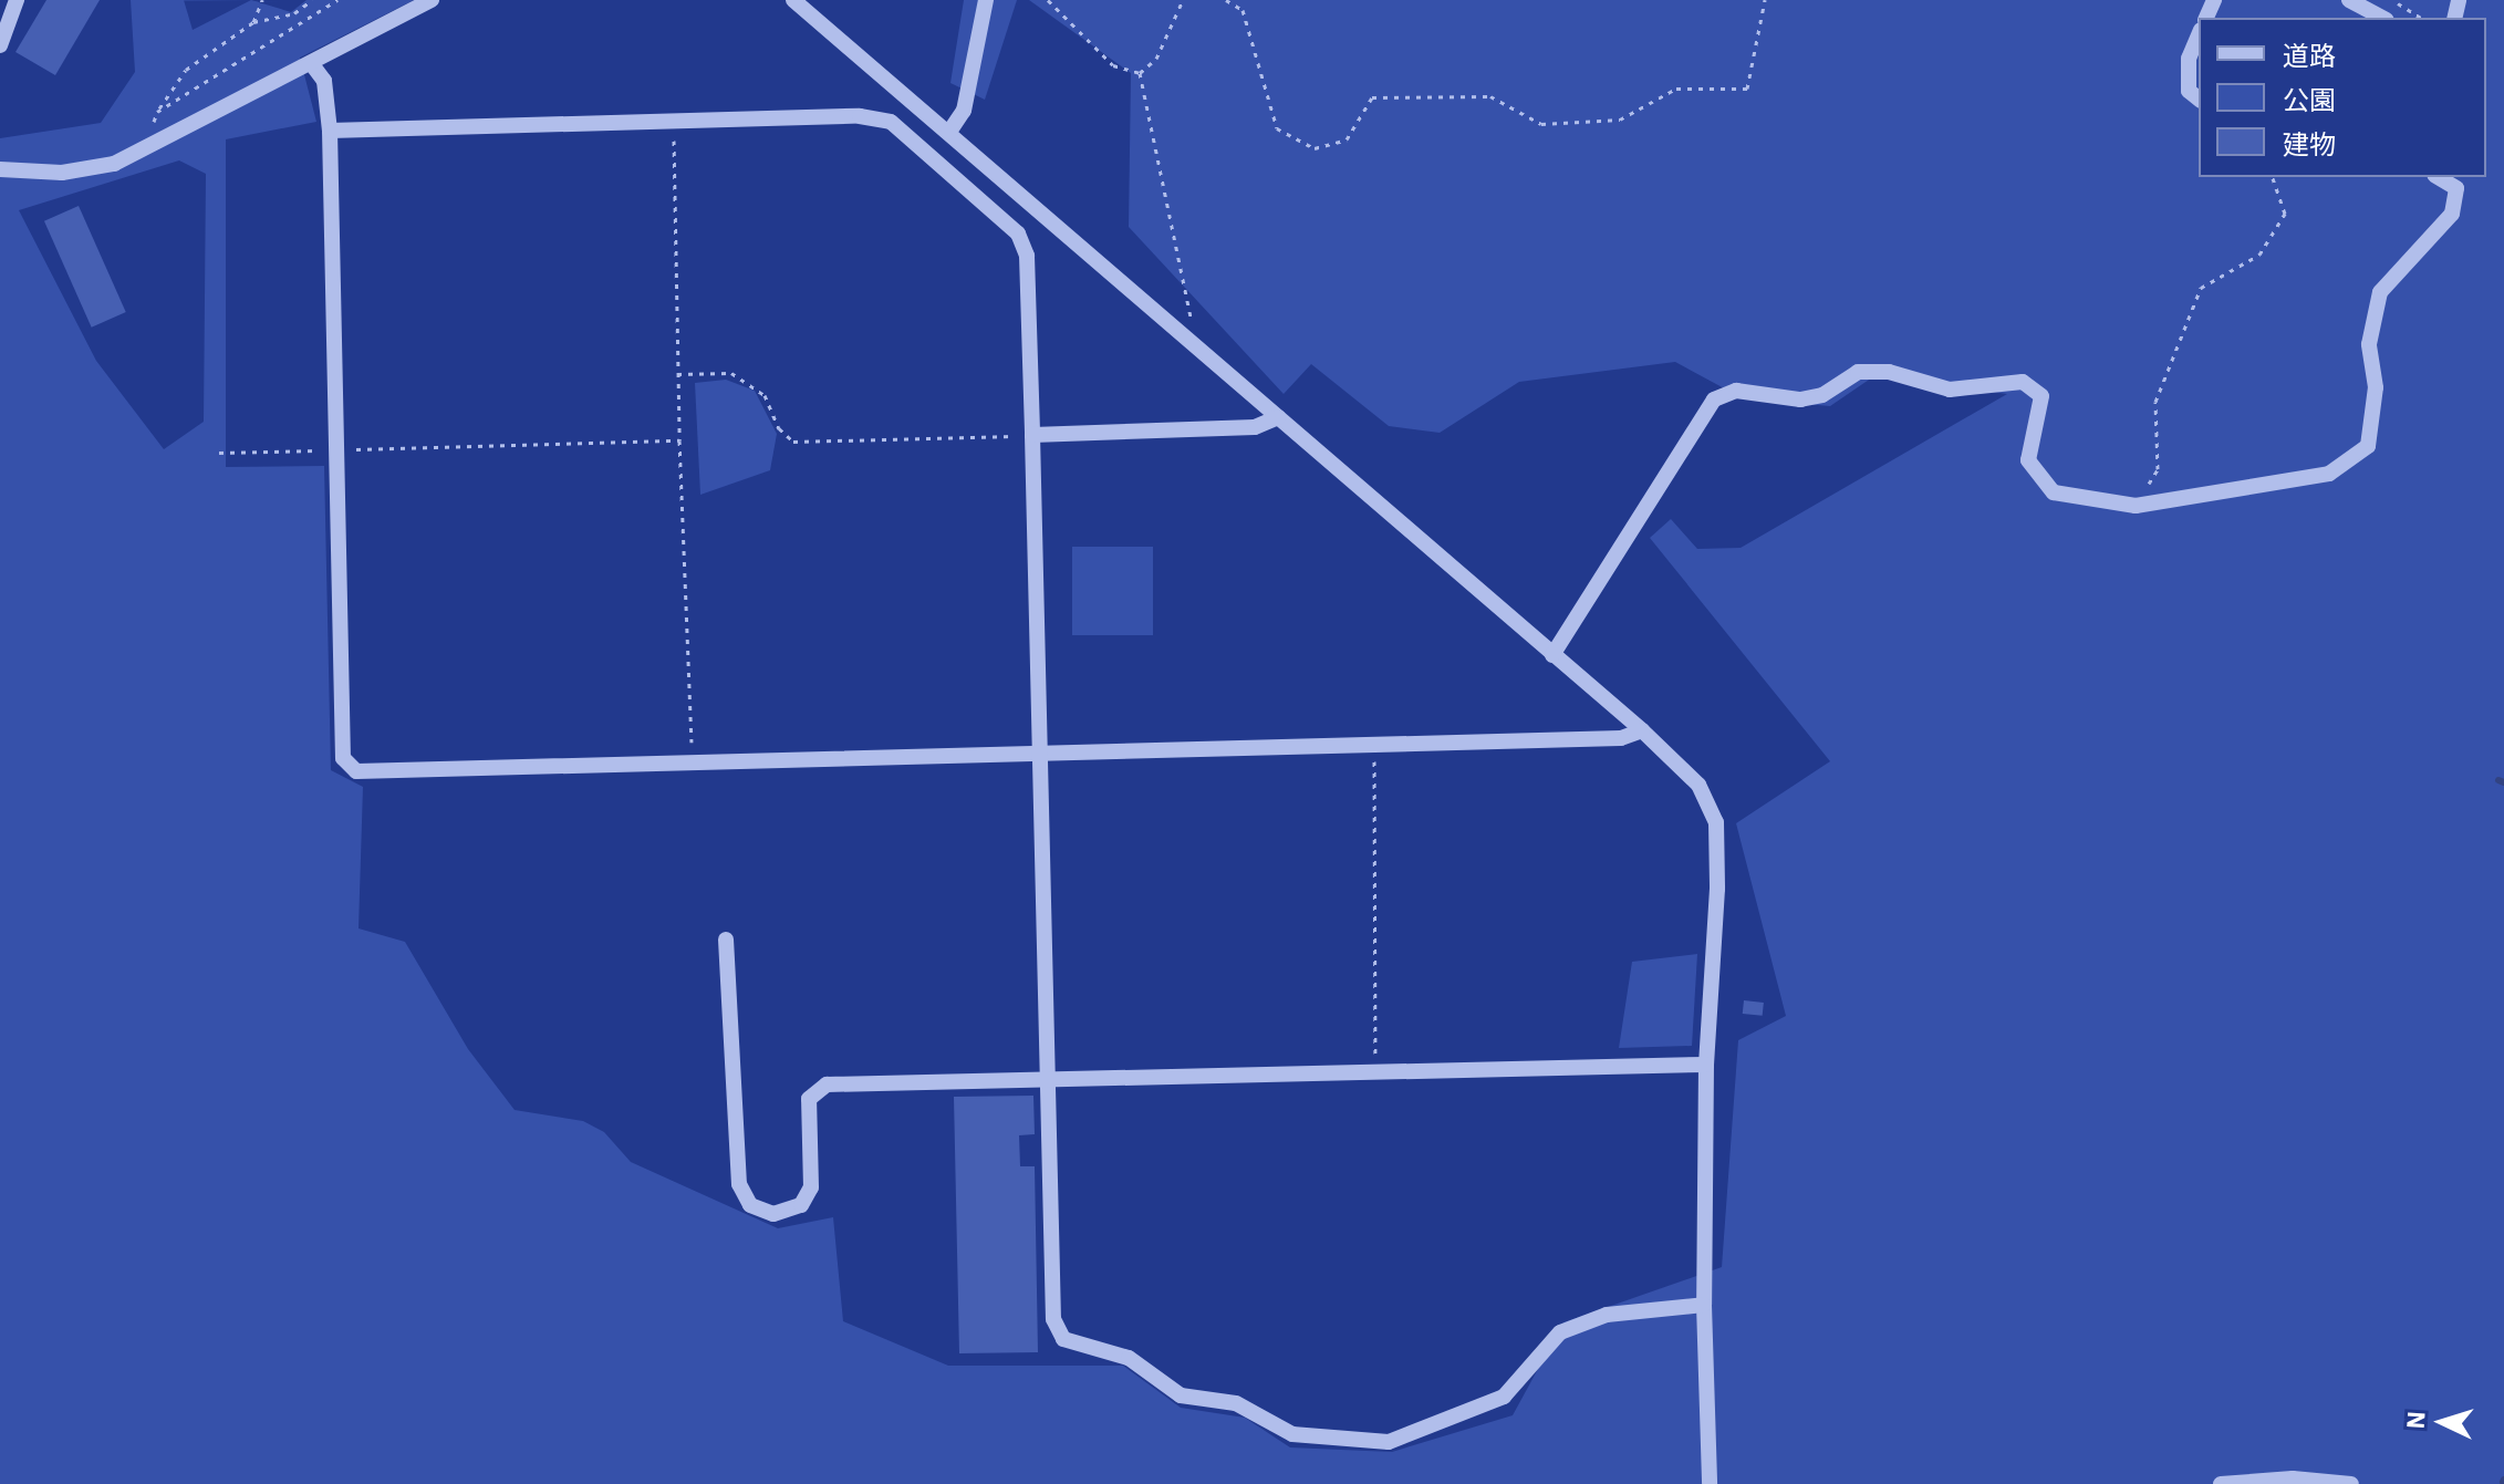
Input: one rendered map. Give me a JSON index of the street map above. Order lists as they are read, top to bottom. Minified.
{"legend":["道路","公園","建物"],"north":"left"}
